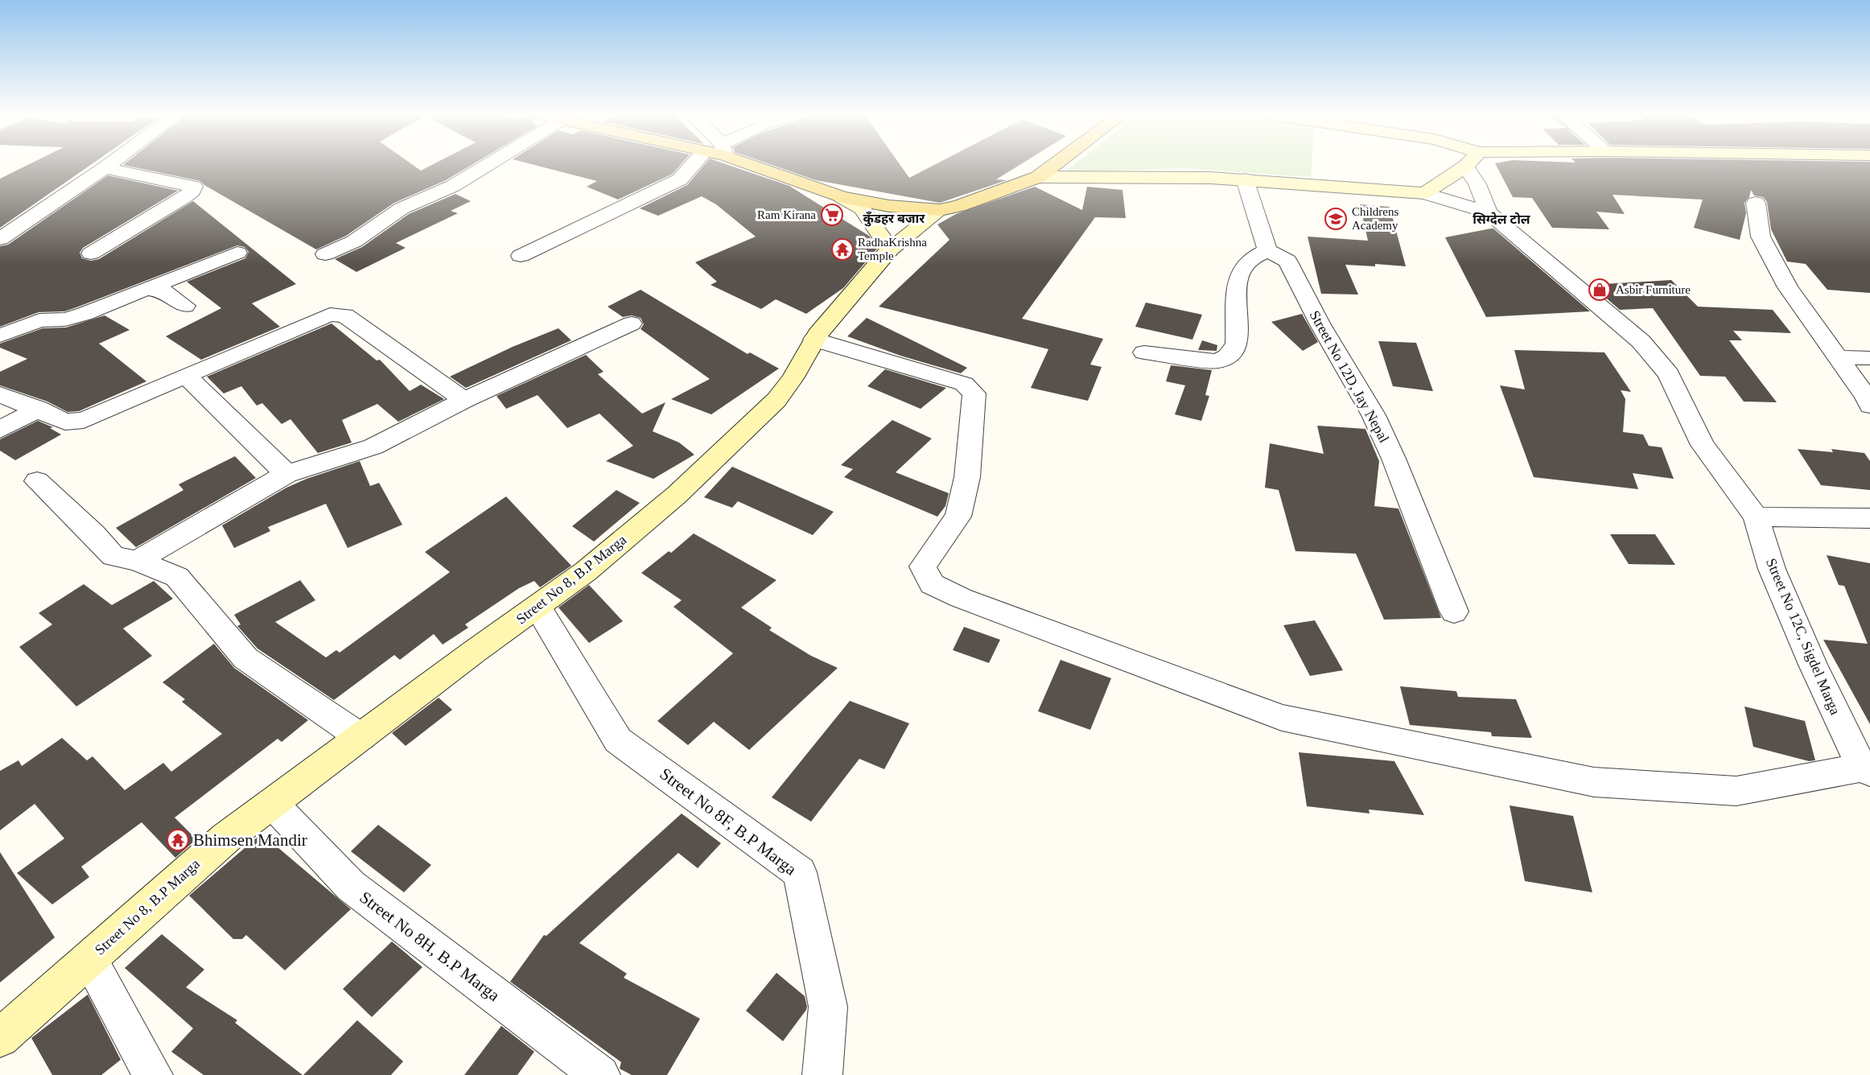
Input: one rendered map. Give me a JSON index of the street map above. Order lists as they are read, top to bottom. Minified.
{"streets":{"main road":["Street No 8, B.P Marga"],"street":["Street No 12D, Jay Nepal","Street No 12C, Sigdel Marga","Street No 8F, B.P Marga","Street No 8H, B.P Marga"]},"crossings":[["Street No 8, B.P Marga","Street No 8F, B.P Marga"],["Street No 8, B.P Marga","Street No 8H, B.P Marga"]],"districts":["कुँडहर बजार","सिग्देल टोल"],"places":{"supermarket":["Ram Kirana"],"school or university":["Childrens Academy"],"temple":["RadhaKrishna Temple","Bhimsen Mandir"],"shop":["Asbir Furniture"]}}
